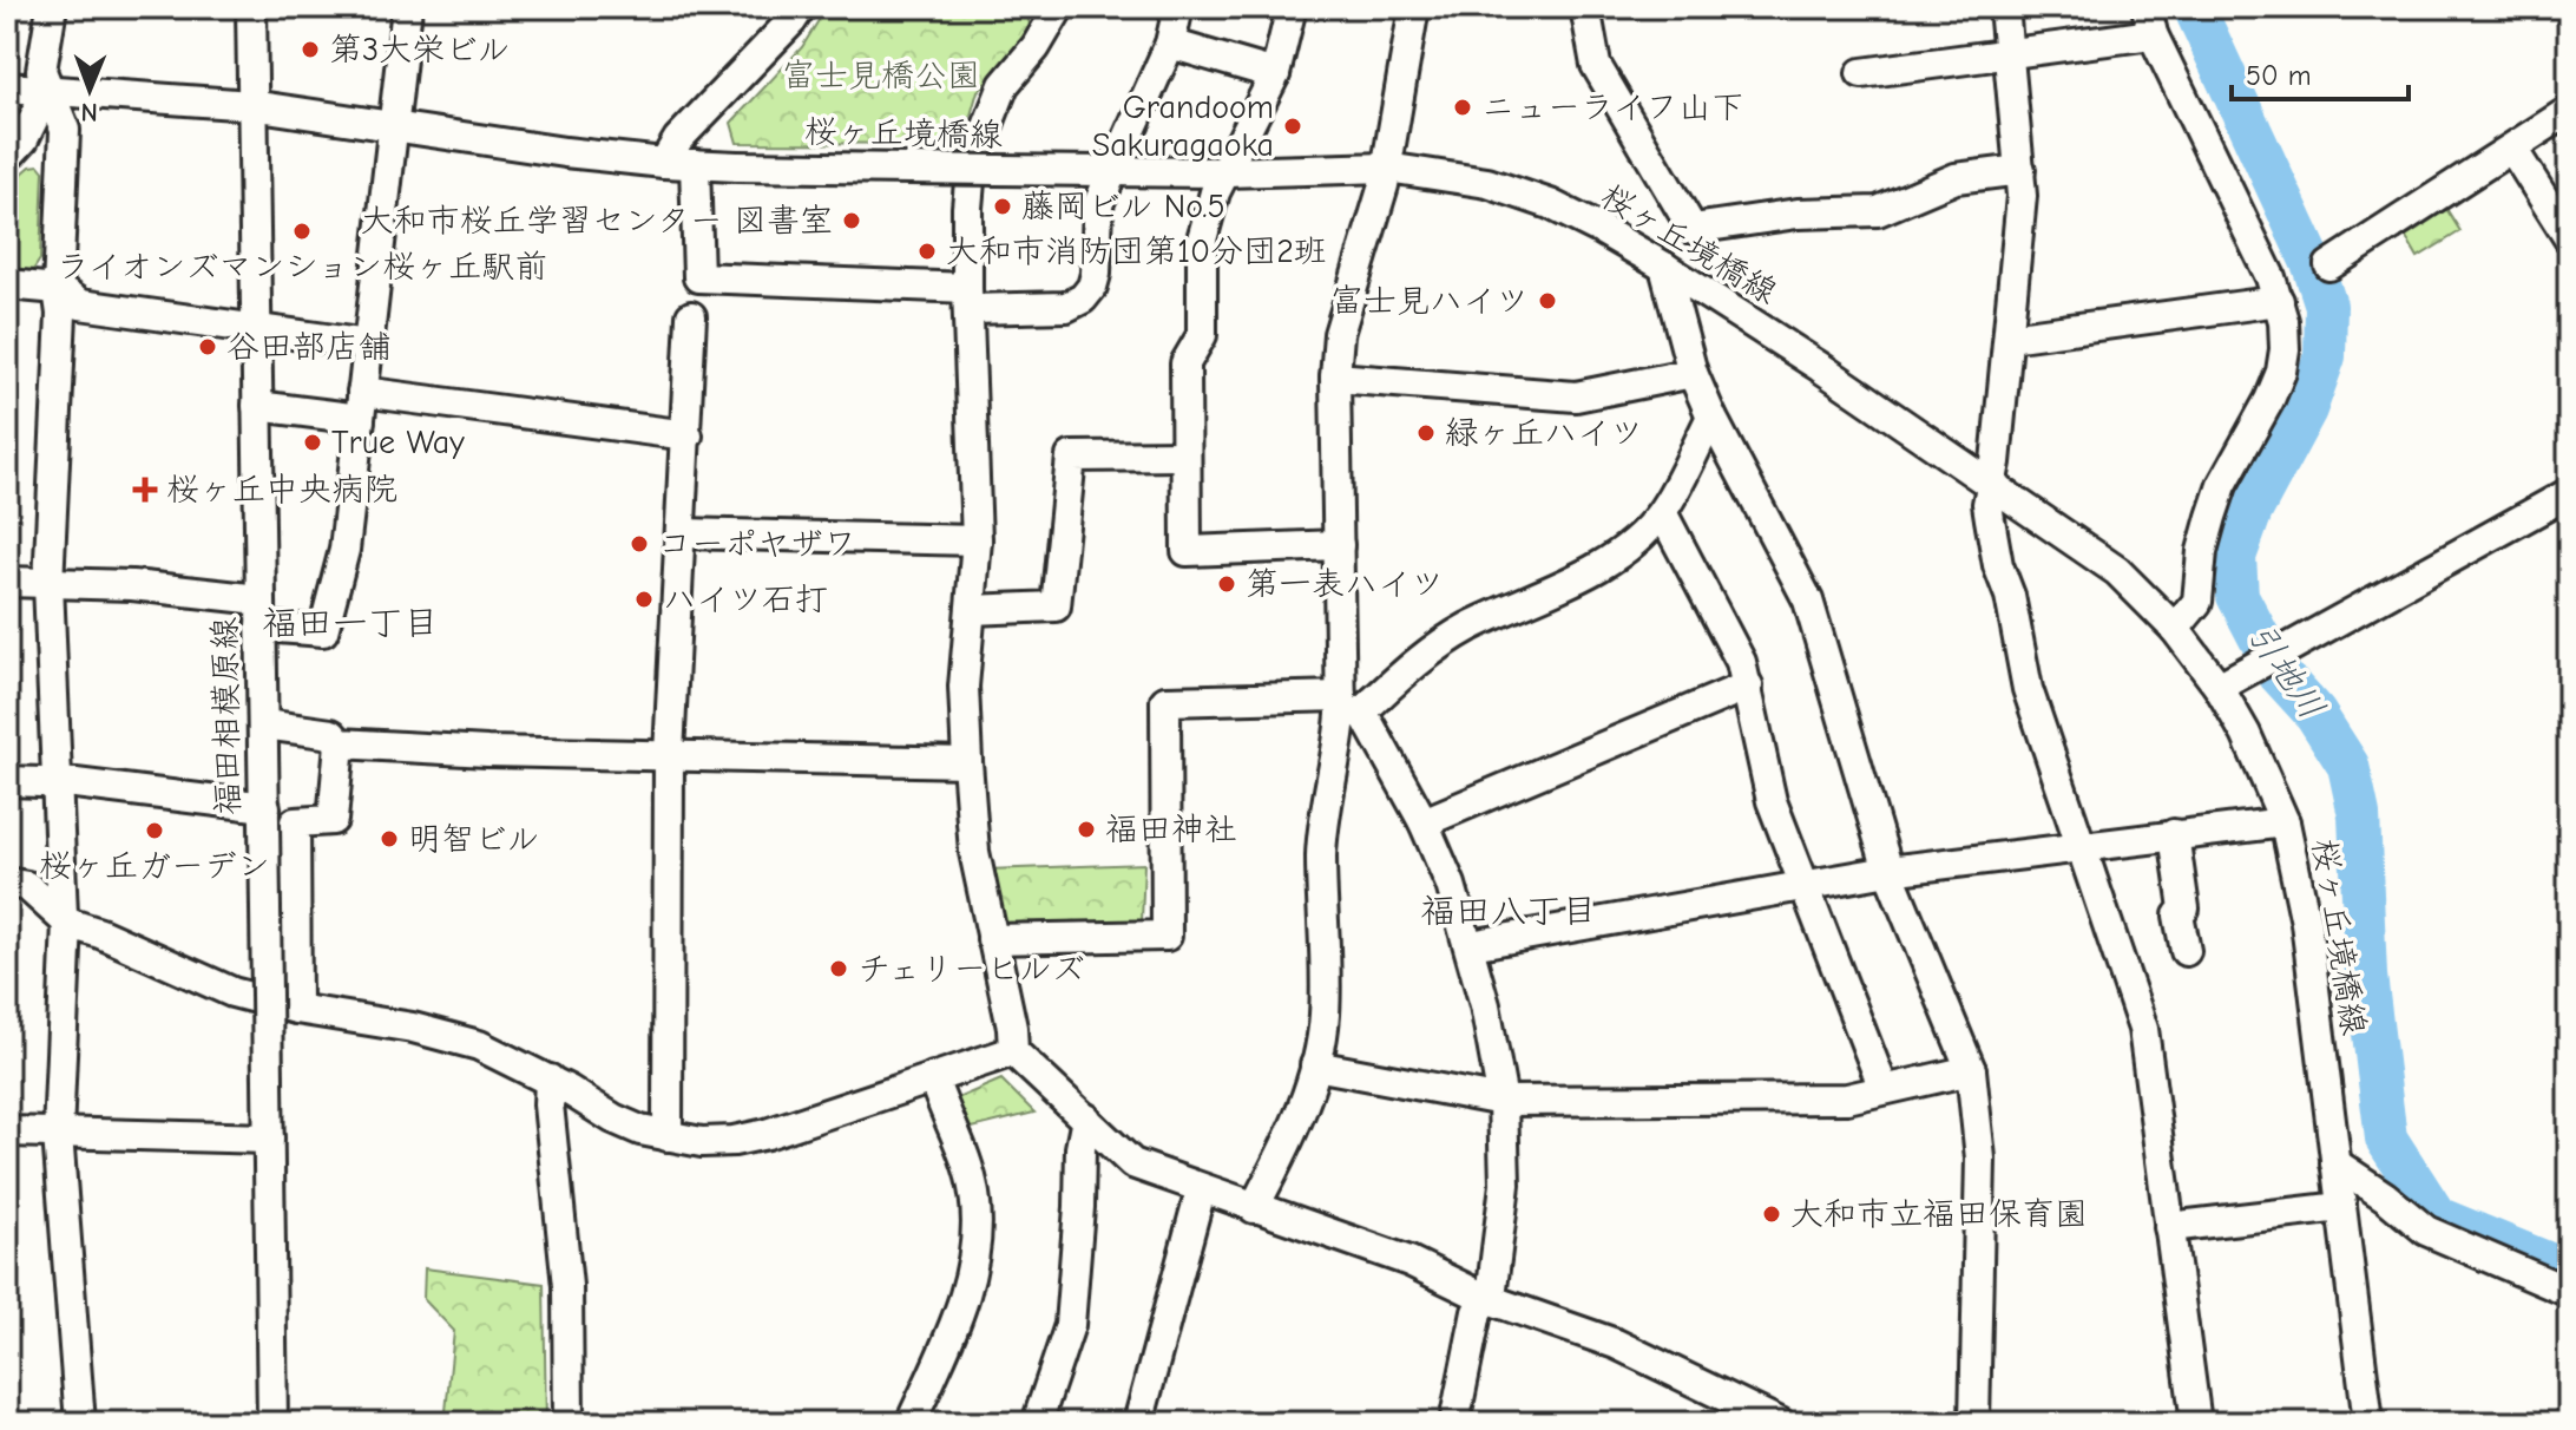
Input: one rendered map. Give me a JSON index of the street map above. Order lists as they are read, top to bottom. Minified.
{"streets":{"street":["桜ヶ丘境橋線","福田相模原線"]},"crossings":[["桜ヶ丘境橋線","福田相模原線"]],"districts":["福田一丁目","福田八丁目"],"water":["引地川"],"parks":["富士見橋公園"],"places":{"other":["第3大栄ビル","ニューライフ山下","Grandoom Sakuragaoka","藤岡ビル No.5","大和市桜丘学習センター 図書室","ライオンズマンション桜ヶ丘駅前","大和市消防団第10分団2班","富士見ハイツ","谷田部店舗","緑ヶ丘ハイツ","True Way","コーポヤザワ","第一表ハイツ","ハイツ石打","福田神社","桜ヶ丘ガーデン","明智ビル","チェリーヒルズ","大和市立福田保育園"],"health":["桜ヶ丘中央病院"]},"scale_bar":"50 m","north":"bottom"}
